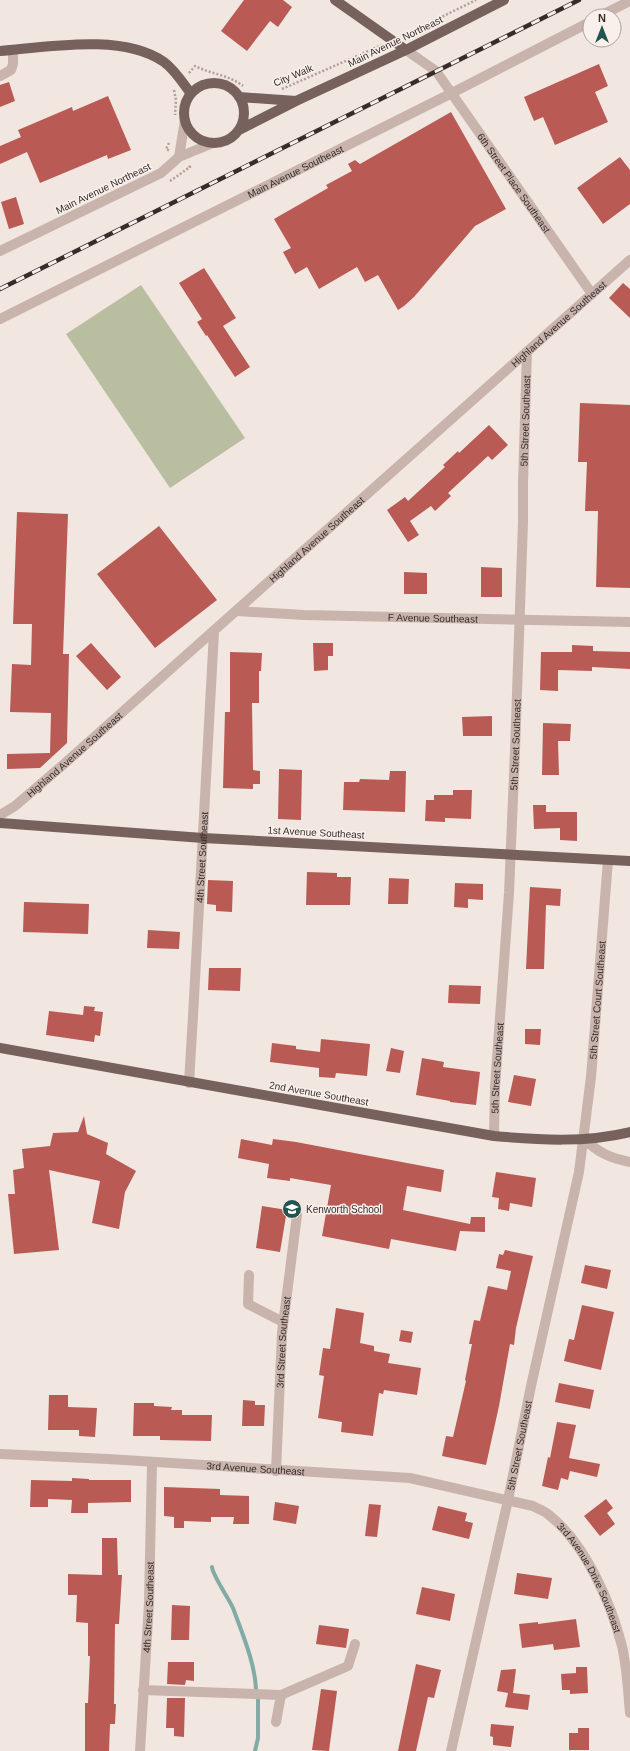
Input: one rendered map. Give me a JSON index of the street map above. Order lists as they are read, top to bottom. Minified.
{"streets":{"main road":["Main Avenue Northeast","1st Avenue Southeast","2nd Avenue Southeast"],"street":["Main Avenue Southeast","6th Street Place Southeast","Highland Avenue Southeast","5th Street Southeast","F Avenue Southeast","4th Street Southeast","5th Street Court Southeast","3rd Street Southeast","3rd Avenue Southeast","3rd Avenue Drive Southeast"],"path":["City Walk"]},"crossings":[["Main Avenue Northeast","6th Street Place Southeast"],["Main Avenue Southeast","6th Street Place Southeast"],["6th Street Place Southeast","Highland Avenue Southeast"],["Highland Avenue Southeast","5th Street Southeast"],["Highland Avenue Southeast","F Avenue Southeast"],["Highland Avenue Southeast","4th Street Southeast"],["5th Street Southeast","F Avenue Southeast"],["5th Street Southeast","1st Avenue Southeast"],["5th Street Southeast","5th Street Court Southeast"],["5th Street Southeast","2nd Avenue Southeast"],["5th Street Southeast","3rd Avenue Southeast"],["5th Street Southeast","3rd Avenue Drive Southeast"],["1st Avenue Southeast","4th Street Southeast"],["1st Avenue Southeast","5th Street Court Southeast"],["4th Street Southeast","2nd Avenue Southeast"],["4th Street Southeast","3rd Avenue Southeast"],["5th Street Court Southeast","2nd Avenue Southeast"],["3rd Street Southeast","3rd Avenue Southeast"],["3rd Avenue Southeast","3rd Avenue Drive Southeast"]],"places":{"school or university":["Kenworth School"]},"north":"top"}
